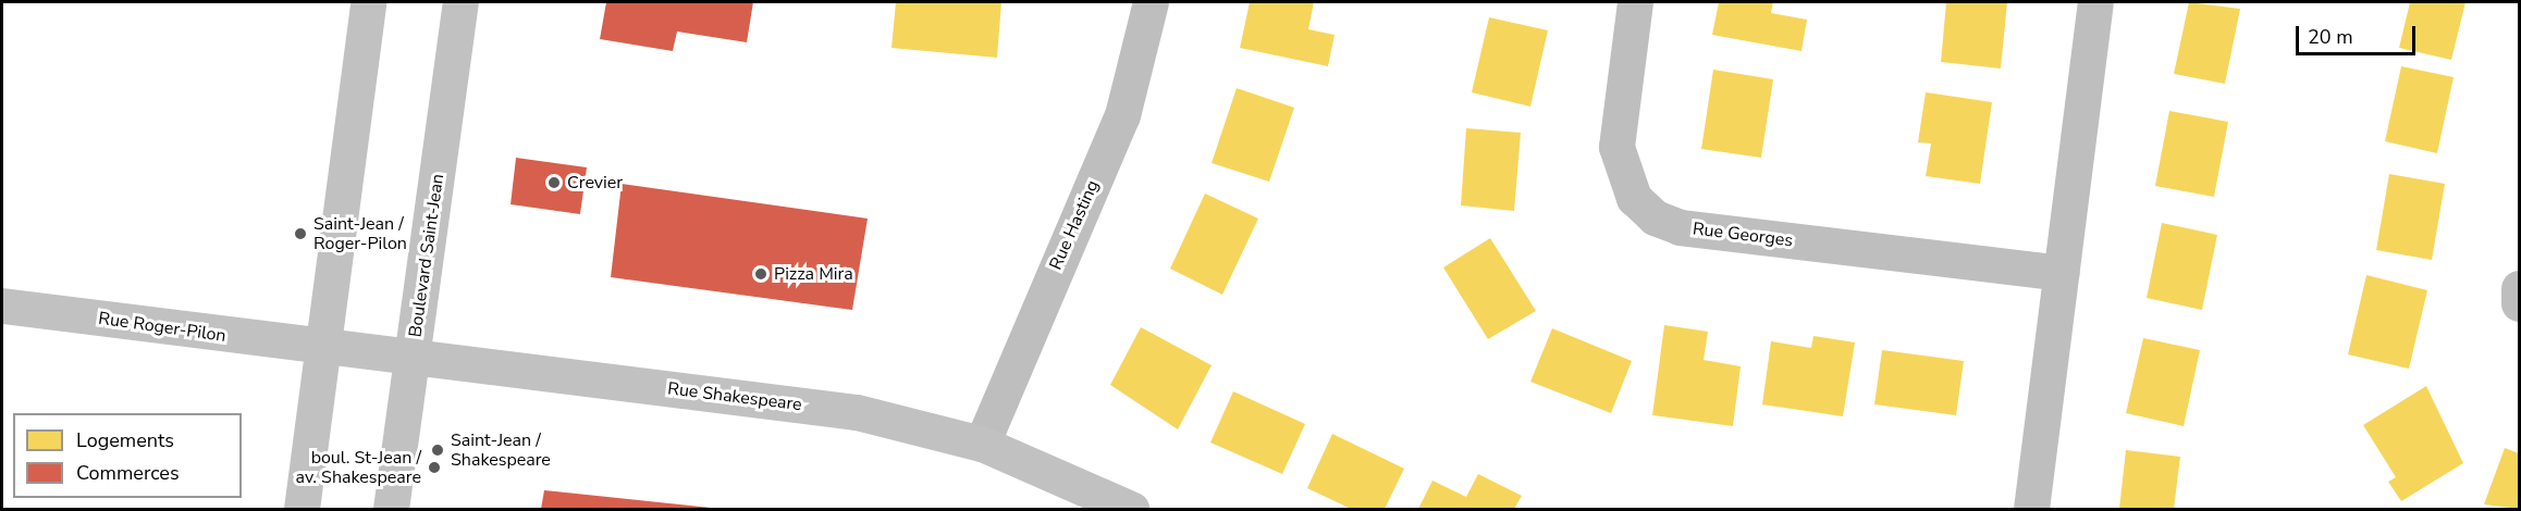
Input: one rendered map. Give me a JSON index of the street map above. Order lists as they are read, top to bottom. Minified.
{"streets":{"street":["Rue Hasting","Rue Georges","Boulevard Saint-Jean","Rue Roger-Pilon","Rue Shakespeare"]},"crossings":[["Rue Hasting","Rue Shakespeare"],["Boulevard Saint-Jean","Rue Shakespeare"],["Rue Roger-Pilon","Rue Shakespeare"]],"places":["Crevier","Saint-Jean / Roger-Pilon","Pizza Mira","Saint-Jean / Shakespeare","boul. St-Jean / av. Shakespeare"],"legend":["Logements","Commerces"],"scale_bar":"20 m"}
